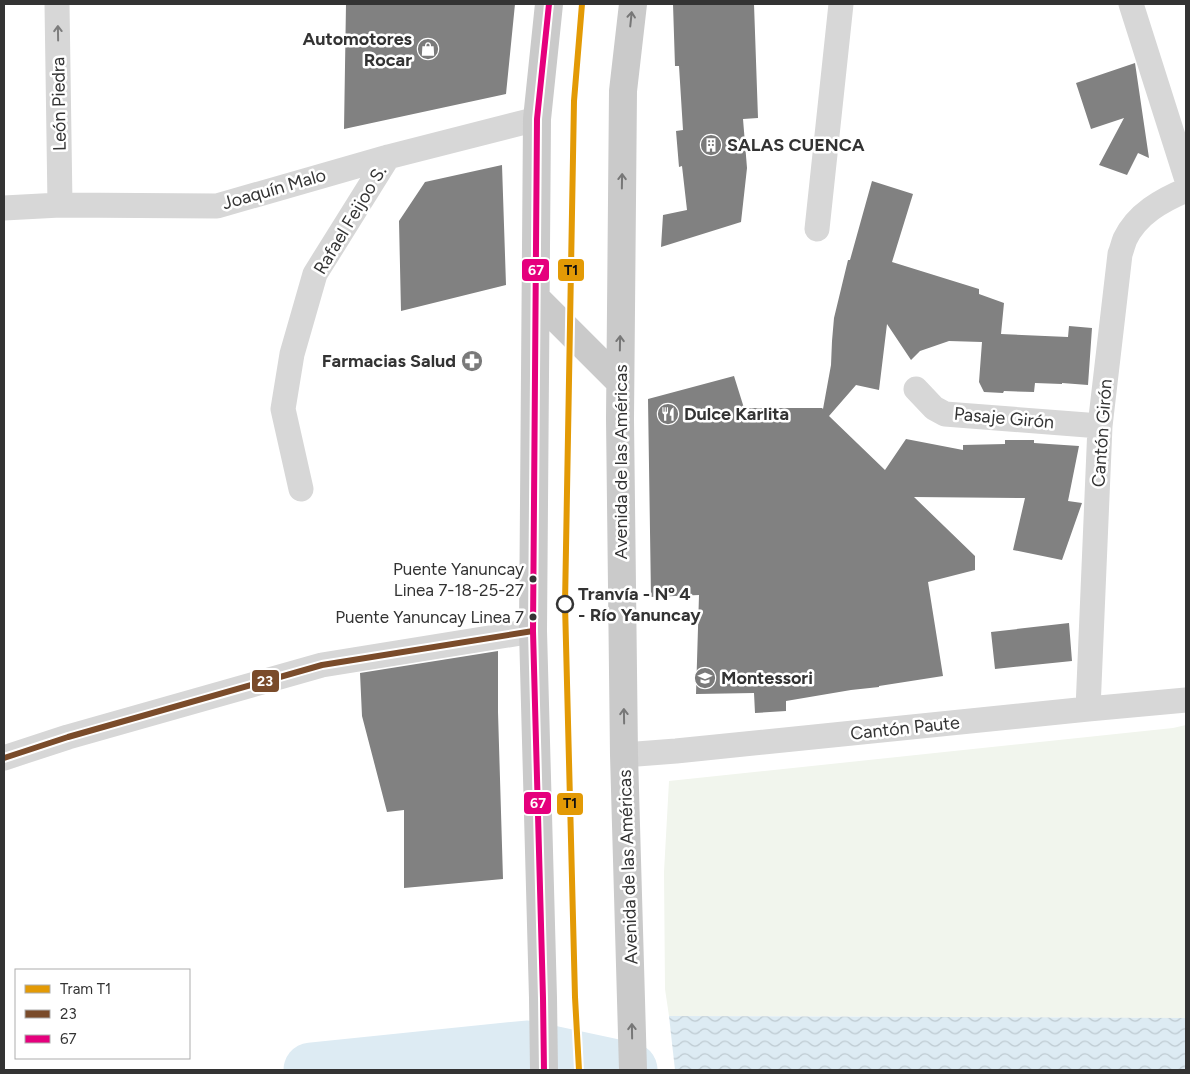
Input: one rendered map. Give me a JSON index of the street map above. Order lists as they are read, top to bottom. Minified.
{"streets":{"main road":["Avenida de las Américas"],"street":["León Piedra","Joaquín Malo","Rafael Feijoo S.","Pasaje Girón","Cantón Girón","Cantón Paute"]},"crossings":[["León Piedra","Joaquín Malo"],["Joaquín Malo","Rafael Feijoo S."],["Pasaje Girón","Cantón Girón"],["Cantón Girón","Cantón Paute"],["Avenida de las Américas","Cantón Paute"]],"one_way":["León Piedra"],"places":{"shop":["Automotores Rocar"],"building":["SALAS CUENCA"],"pharmacy":["Farmacias Salud"],"restaurant":["Dulce Karlita"],"other":["Puente Yanuncay Linea 7-18-25-27","Tranvía - Nº 4 - Río Yanuncay","Puente Yanuncay Linea 7"],"school or university":["Montessori"]},"lines":["tram line T1","transit line 67","transit line 23"],"legend":["Tram T1","23","67"]}
